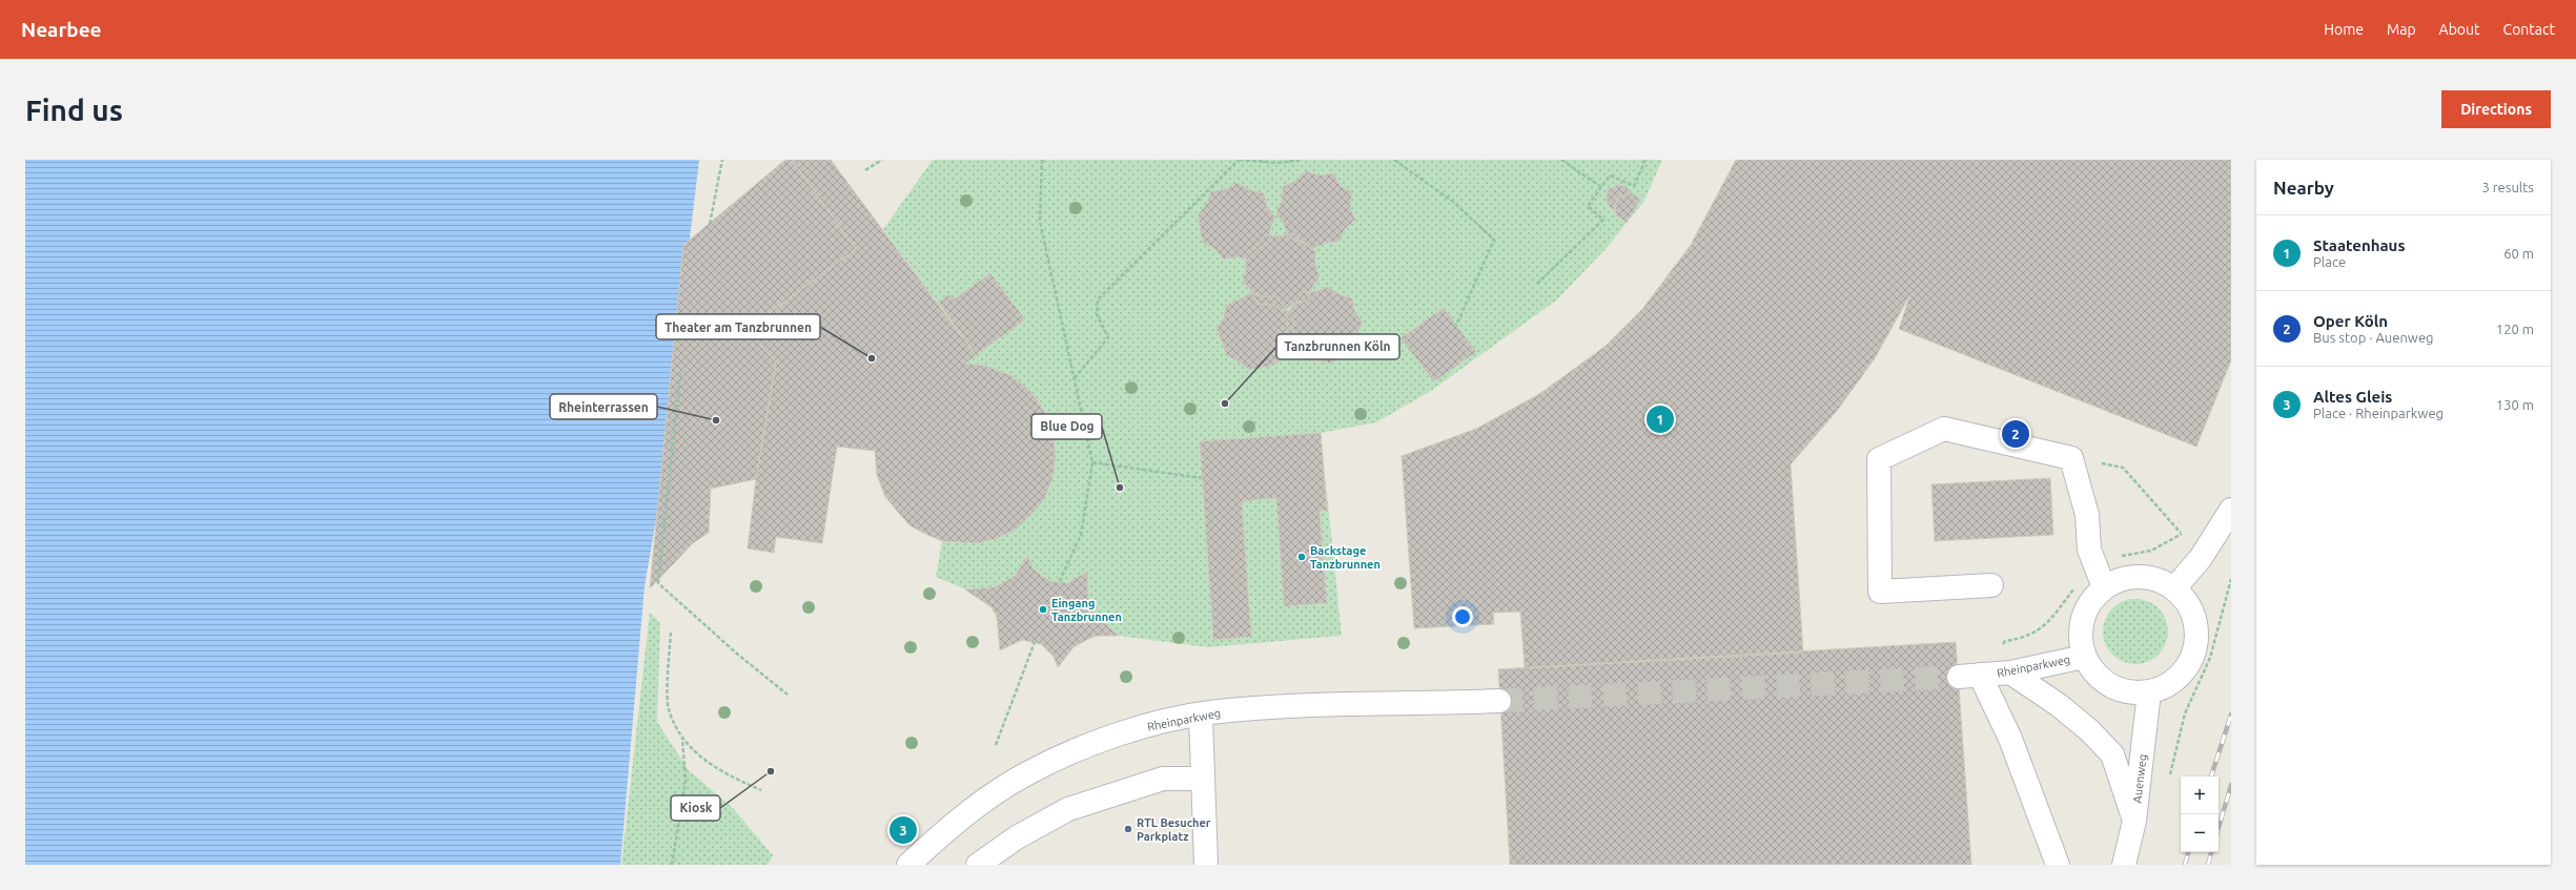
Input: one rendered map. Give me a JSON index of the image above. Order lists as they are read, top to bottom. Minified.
{"streets":{"street":["Rheinparkweg","Auenweg"]},"crossings":[["Rheinparkweg","Auenweg"]],"places":["Theater am Tanzbrunnen","Tanzbrunnen Köln","Rheinterrassen","Blue Dog","Backstage Tanzbrunnen","Eingang Tanzbrunnen","Kiosk","RTL Besucher Parkplatz"],"page":{"header":"Nearbee","nav":["Home","Map","About","Contact"],"buttons":"Directions","title":"Find us","heading":["Nearby","3 results"],"list":[{"mark":"1","name":"Staatenhaus","note":"Place","value":"60 m"},{"mark":"2","name":"Oper Köln","note":"Bus stop · Auenweg","value":"120 m"},{"mark":"3","name":"Altes Gleis","note":"Place · Rheinparkweg","value":"130 m"}],"pins":["1","2","3"],"map_buttons":["+","−"]}}
